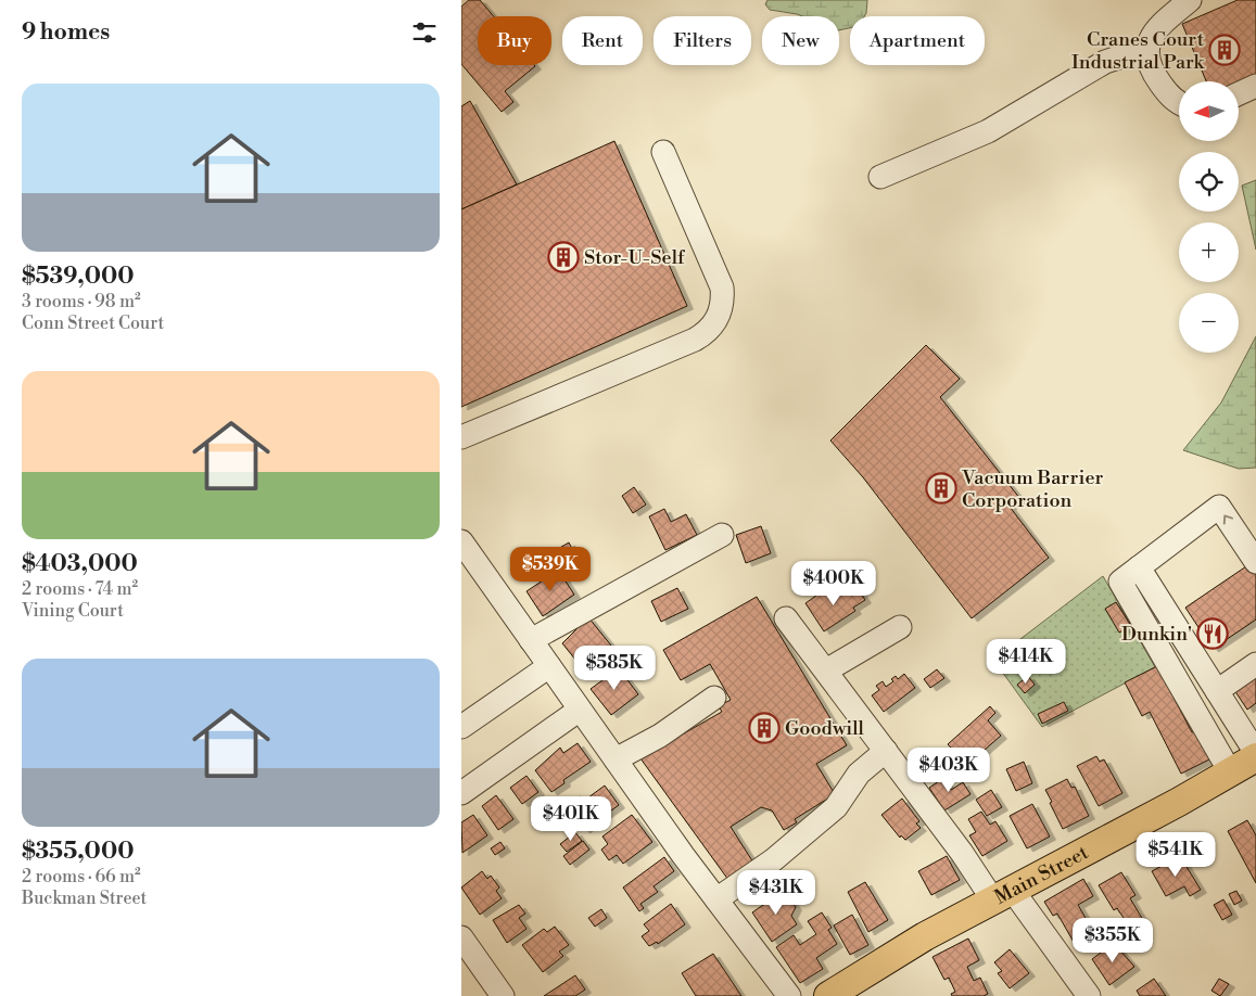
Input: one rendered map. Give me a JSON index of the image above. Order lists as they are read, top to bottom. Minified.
{"streets":{"main road":["Main Street"]},"places":{"building":["Cranes Court Industrial Park","Stor-U-Self","Vacuum Barrier Corporation","Goodwill"],"restaurant":["Dunkin'"]},"north":"left","page":{"heading":"9 homes","chip":["Buy","Rent","Filters","New","Apartment"],"list":[{"name":"$539,000","note":"3 rooms · 98 m² · Conn Street Court"},{"name":"$403,000","note":"2 rooms · 74 m² · Vining Court"},{"name":"$355,000","note":"2 rooms · 66 m² · Buckman Street"}],"map_buttons":["+","−"],"price":["$539K","$400K","$414K","$585K","$403K","$401K","$541K","$431K","$355K"]}}
